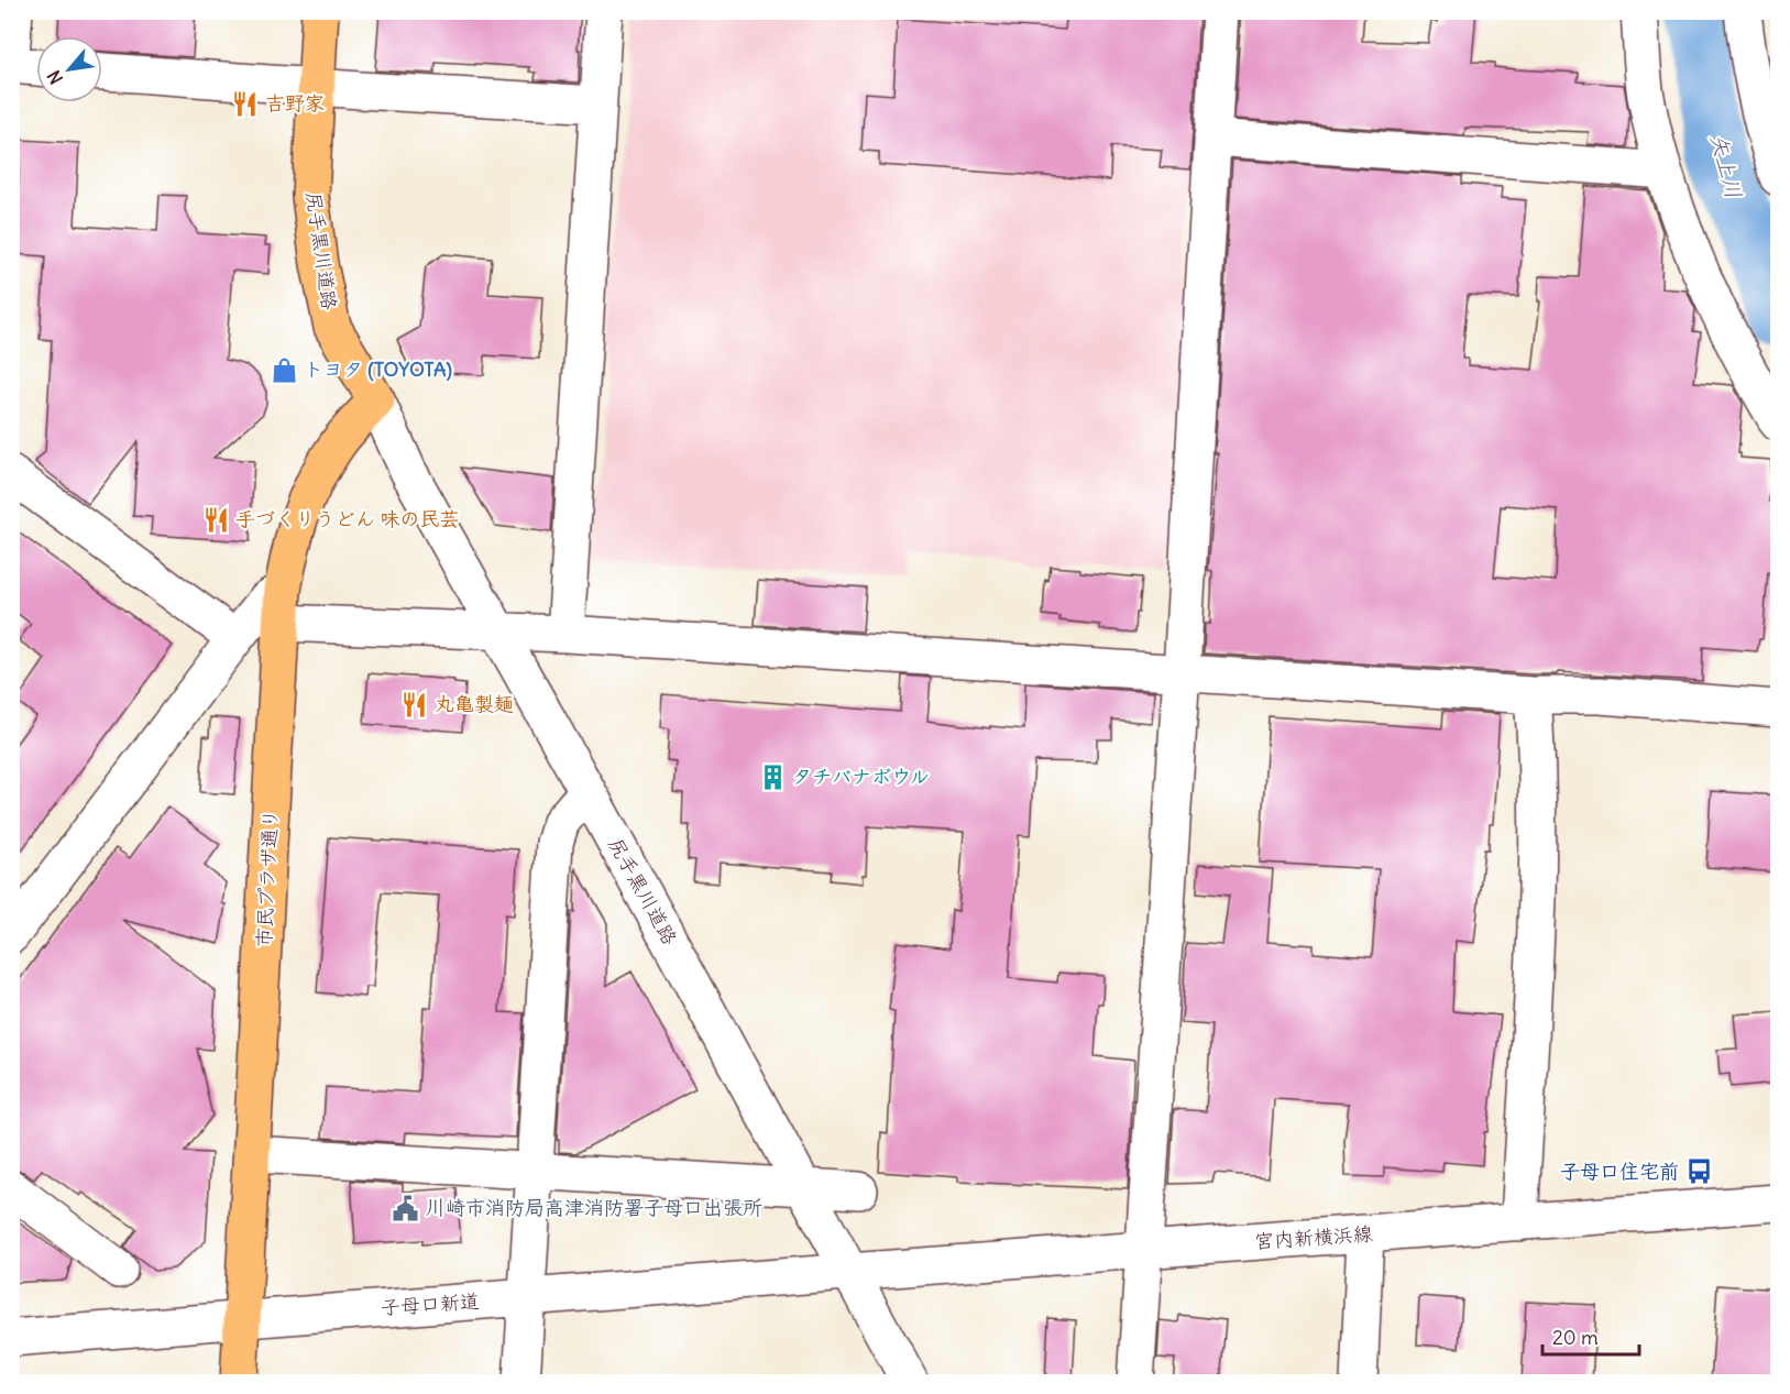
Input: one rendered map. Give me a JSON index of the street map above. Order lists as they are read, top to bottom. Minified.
{"streets":{"main road":["尻手黒川道路","市民プラザ通り"],"street":["宮内新横浜線","子母口新道"]},"crossings":[["尻手黒川道路","市民プラザ通り"],["尻手黒川道路","宮内新横浜線"],["尻手黒川道路","子母口新道"],["市民プラザ通り","子母口新道"],["宮内新横浜線","子母口新道"]],"water":["矢上川"],"places":{"restaurant":["吉野家","手づくりうどん 味の民芸","丸亀製麺"],"shop":["トヨタ (TOYOTA)"],"building":["タチバナボウル"],"bus stop":["子母口住宅前"],"public building":["川崎市消防局高津消防署子母口出張所"]},"scale_bar":"20 m","north":"bottom left"}
